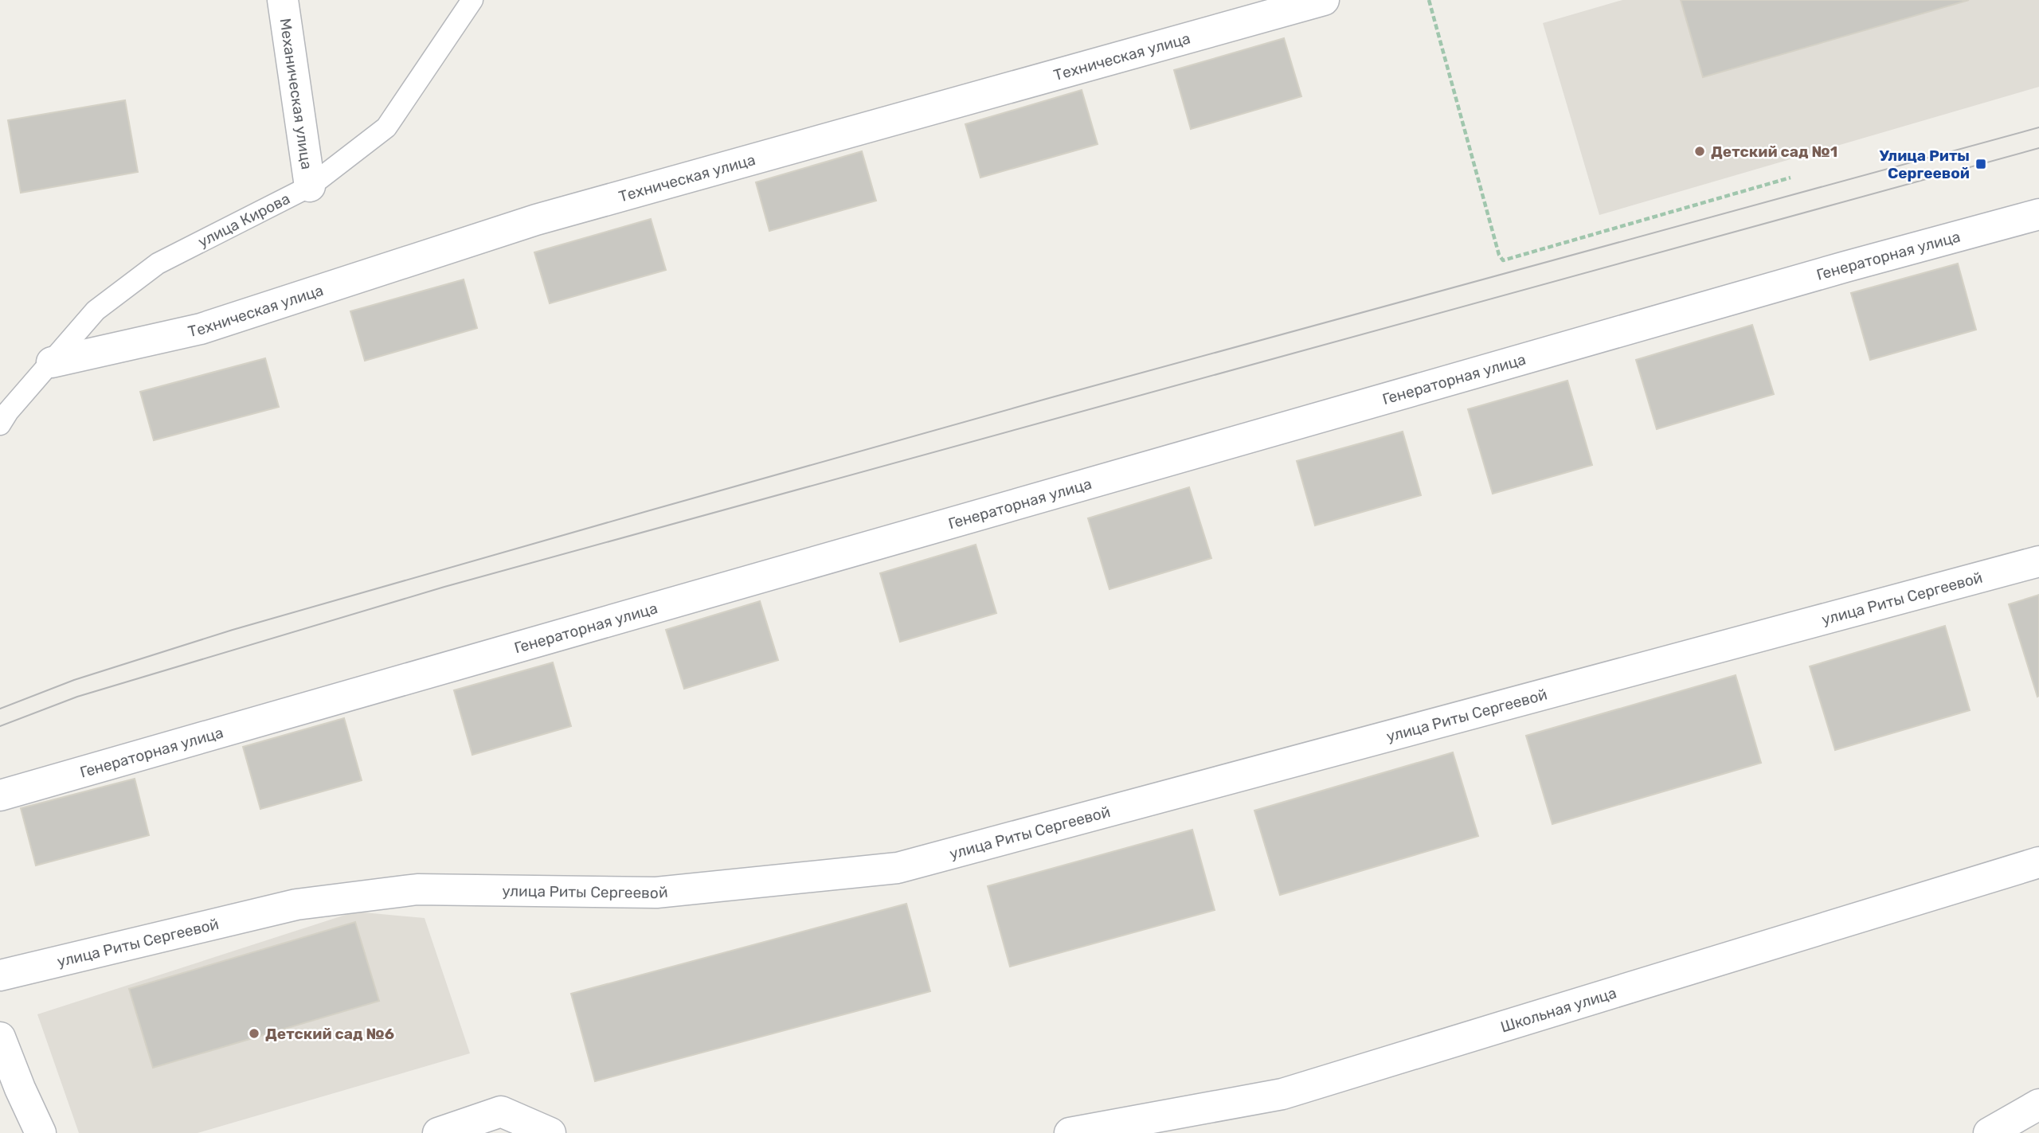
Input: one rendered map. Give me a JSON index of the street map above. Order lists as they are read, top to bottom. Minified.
{"streets":{"street":["Техническая улица","Механическая улица","Генераторная улица","улица Риты Сергеевой","Школьная улица"],"lane":["улица Кирова"]},"crossings":[["Техническая улица","улица Кирова"],["Механическая улица","улица Кирова"]],"places":{"other":["Детский сад №1","Детский сад №6"],"transit":["Улица Риты Сергеевой"]}}
